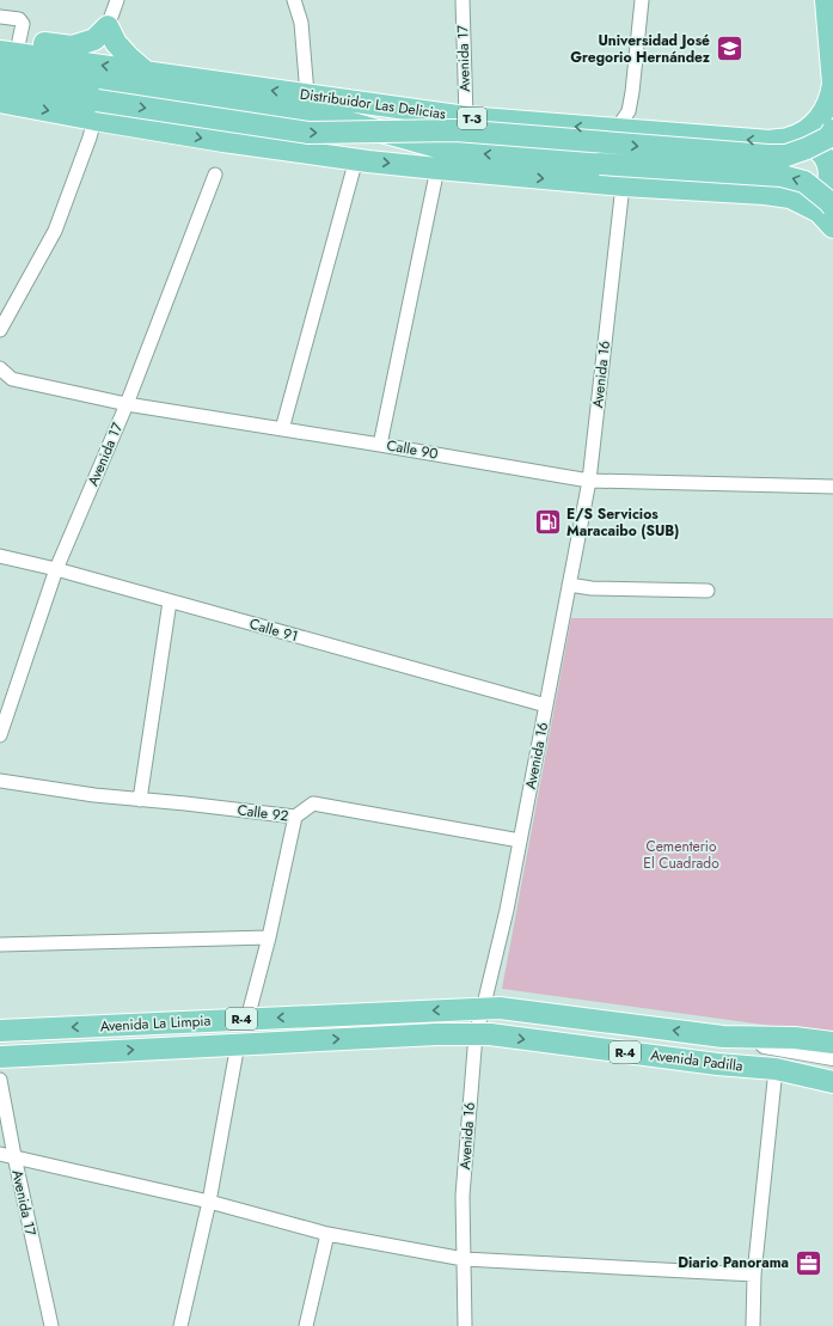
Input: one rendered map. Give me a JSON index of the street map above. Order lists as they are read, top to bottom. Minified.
{"streets":{"main road":["Distribuidor Las Delicias","T-3","R-4","Avenida La Limpia","Avenida Padilla"],"street":["Avenida 17","Avenida 16","Calle 90","Calle 91","Calle 92"]},"crossings":[["Avenida 17","Distribuidor Las Delicias"],["Avenida 17","Calle 90"],["Avenida 17","Calle 91"],["Avenida 16","Calle 90"],["Avenida 16","Calle 91"],["Avenida 16","Calle 92"],["Avenida 16","Avenida La Limpia"],["Avenida 16","Avenida Padilla"],["R-4","Avenida Padilla"],["Avenida La Limpia","Avenida Padilla"]],"parks":["Cementerio El Cuadrado"],"places":{"school or university":["Universidad José Gregorio Hernández"],"fuel station":["E/S Servicios Maracaibo (SUB)"],"office":["Diario Panorama"]}}
